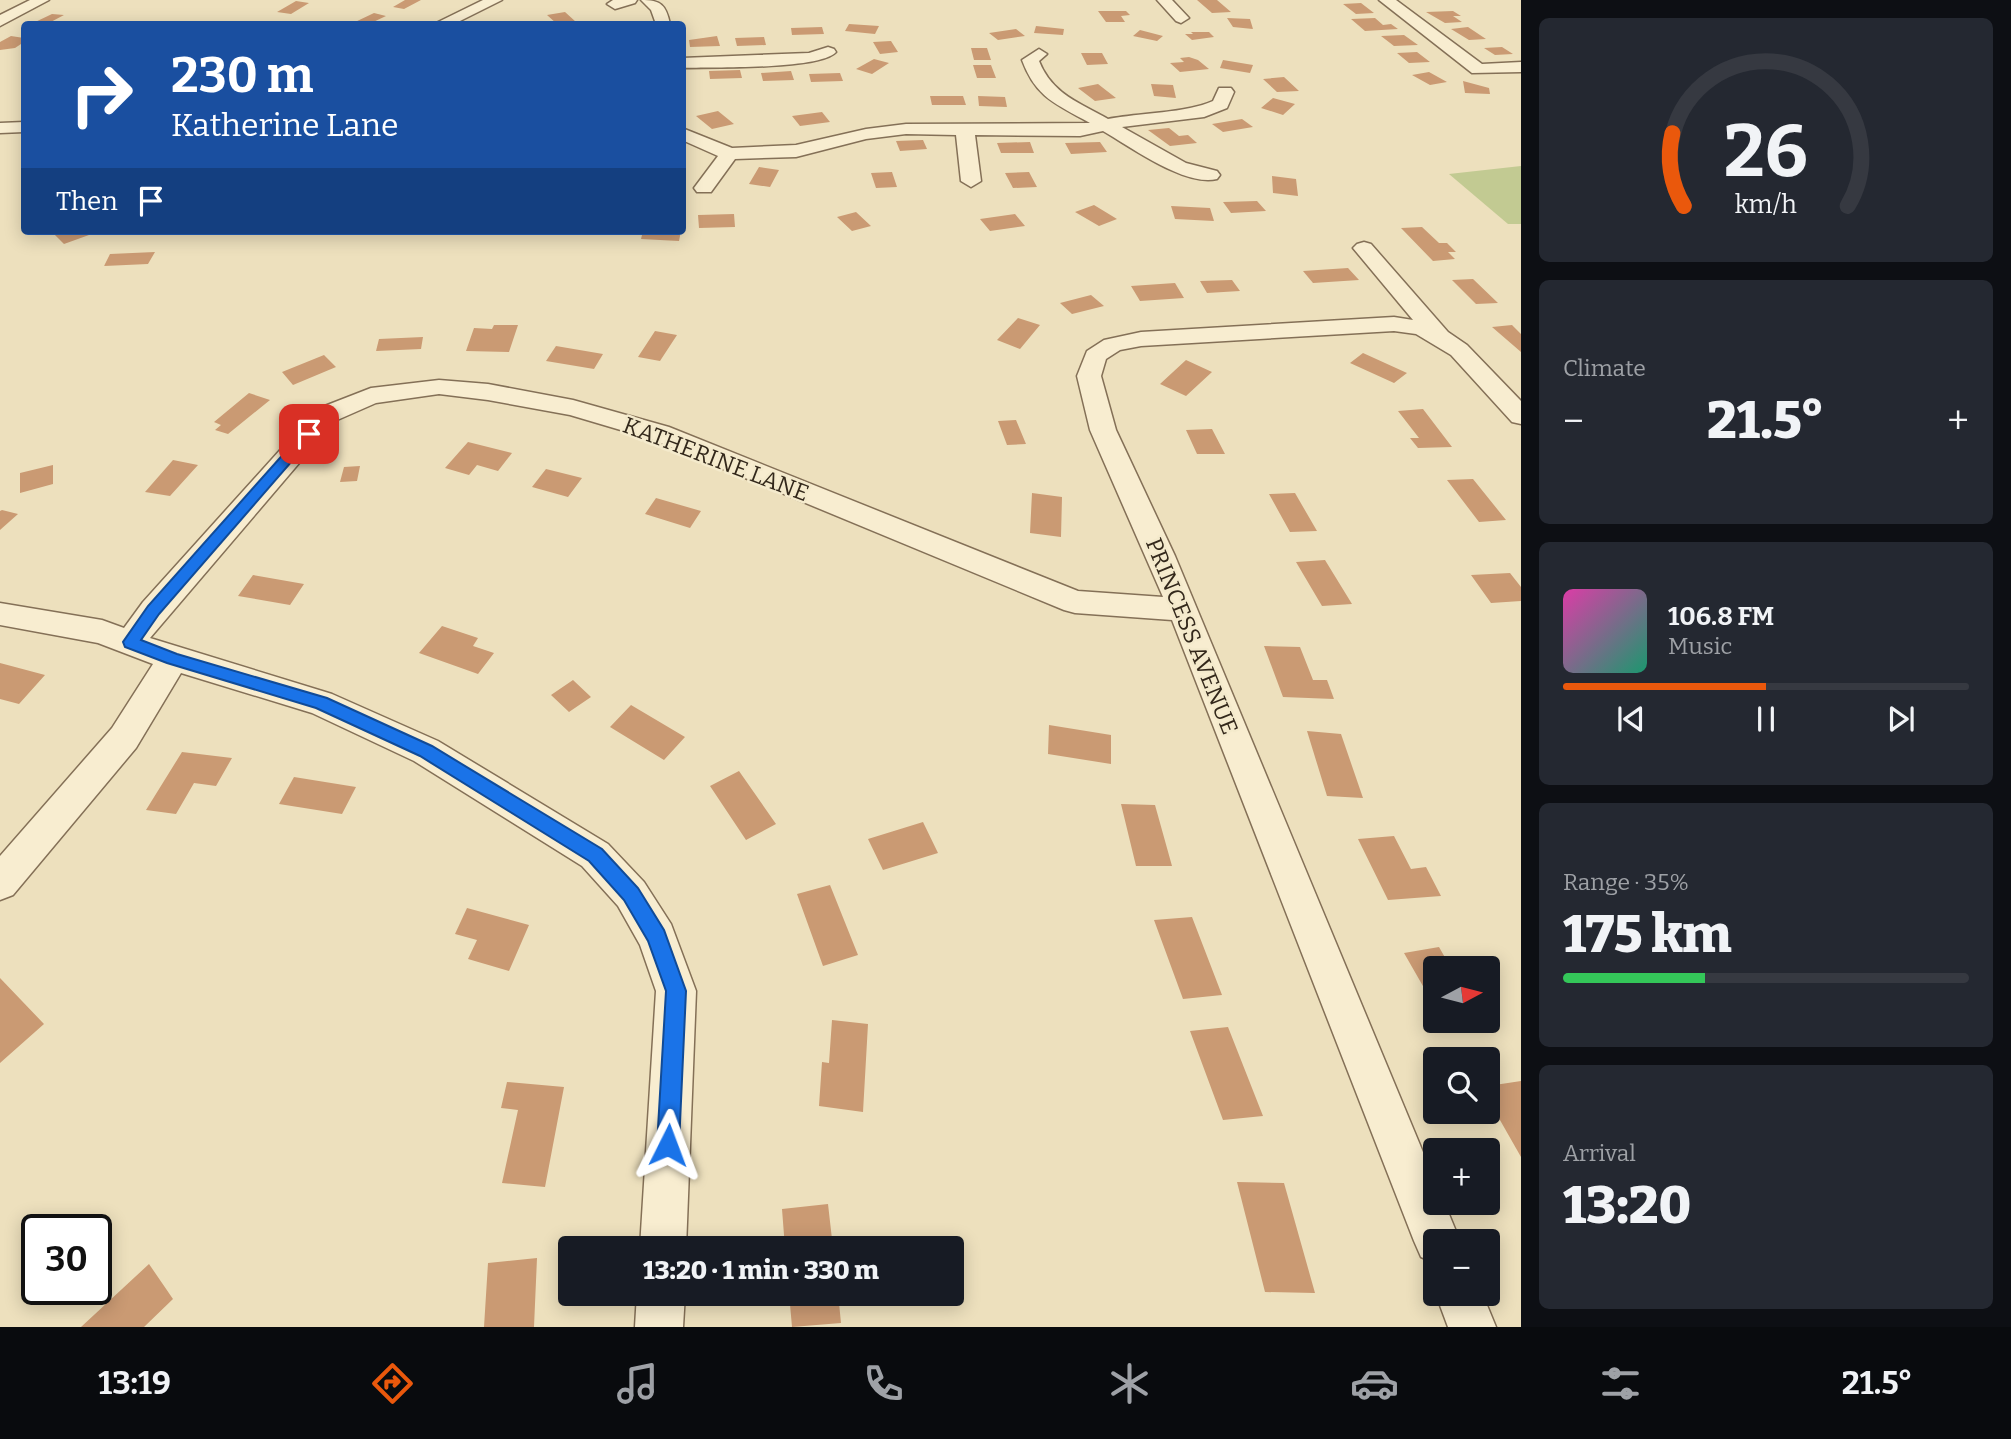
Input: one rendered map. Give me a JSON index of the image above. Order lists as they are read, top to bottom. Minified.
{"streets":{"street":["KATHERINE LANE","PRINCESS AVENUE"]},"crossings":[["KATHERINE LANE","PRINCESS AVENUE"]],"north":"right","page":{"turn":["230 m","Katherine Lane"],"then":"Then","tile":["Climate",["Range · 35%","175 km"],["Arrival","13:20"]],"heat":["−","21.5°","+"],"song":["106.8 FM","Music"],"map_buttons":["+","−"],"limit":"30","trip":"13:20 · 1 min · 330 m","tabs":["13:19","21.5°"],"gauge":["26","km/h"]}}
